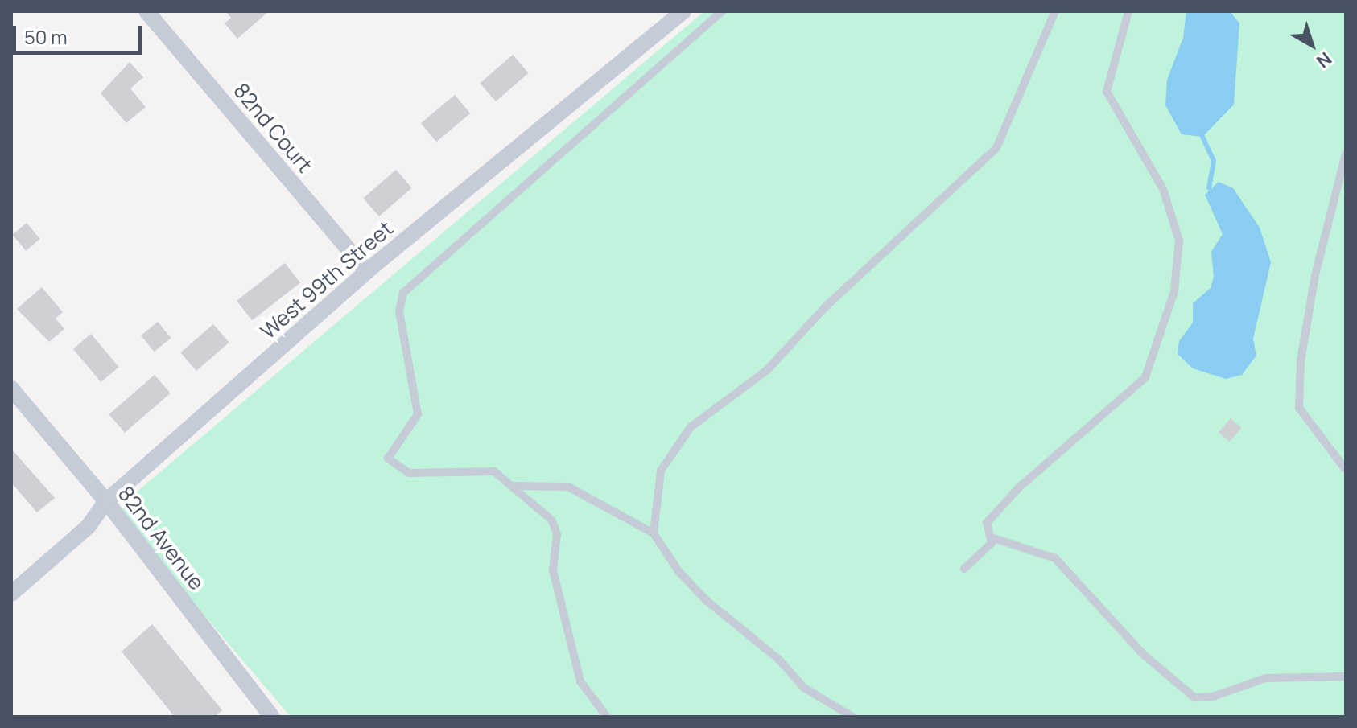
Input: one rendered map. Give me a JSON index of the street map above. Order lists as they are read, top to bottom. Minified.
{"streets":{"street":["82nd Court","West 99th Street","82nd Avenue"]},"crossings":[["82nd Court","West 99th Street"],["West 99th Street","82nd Avenue"]],"scale_bar":"50 m","north":"bottom right"}
